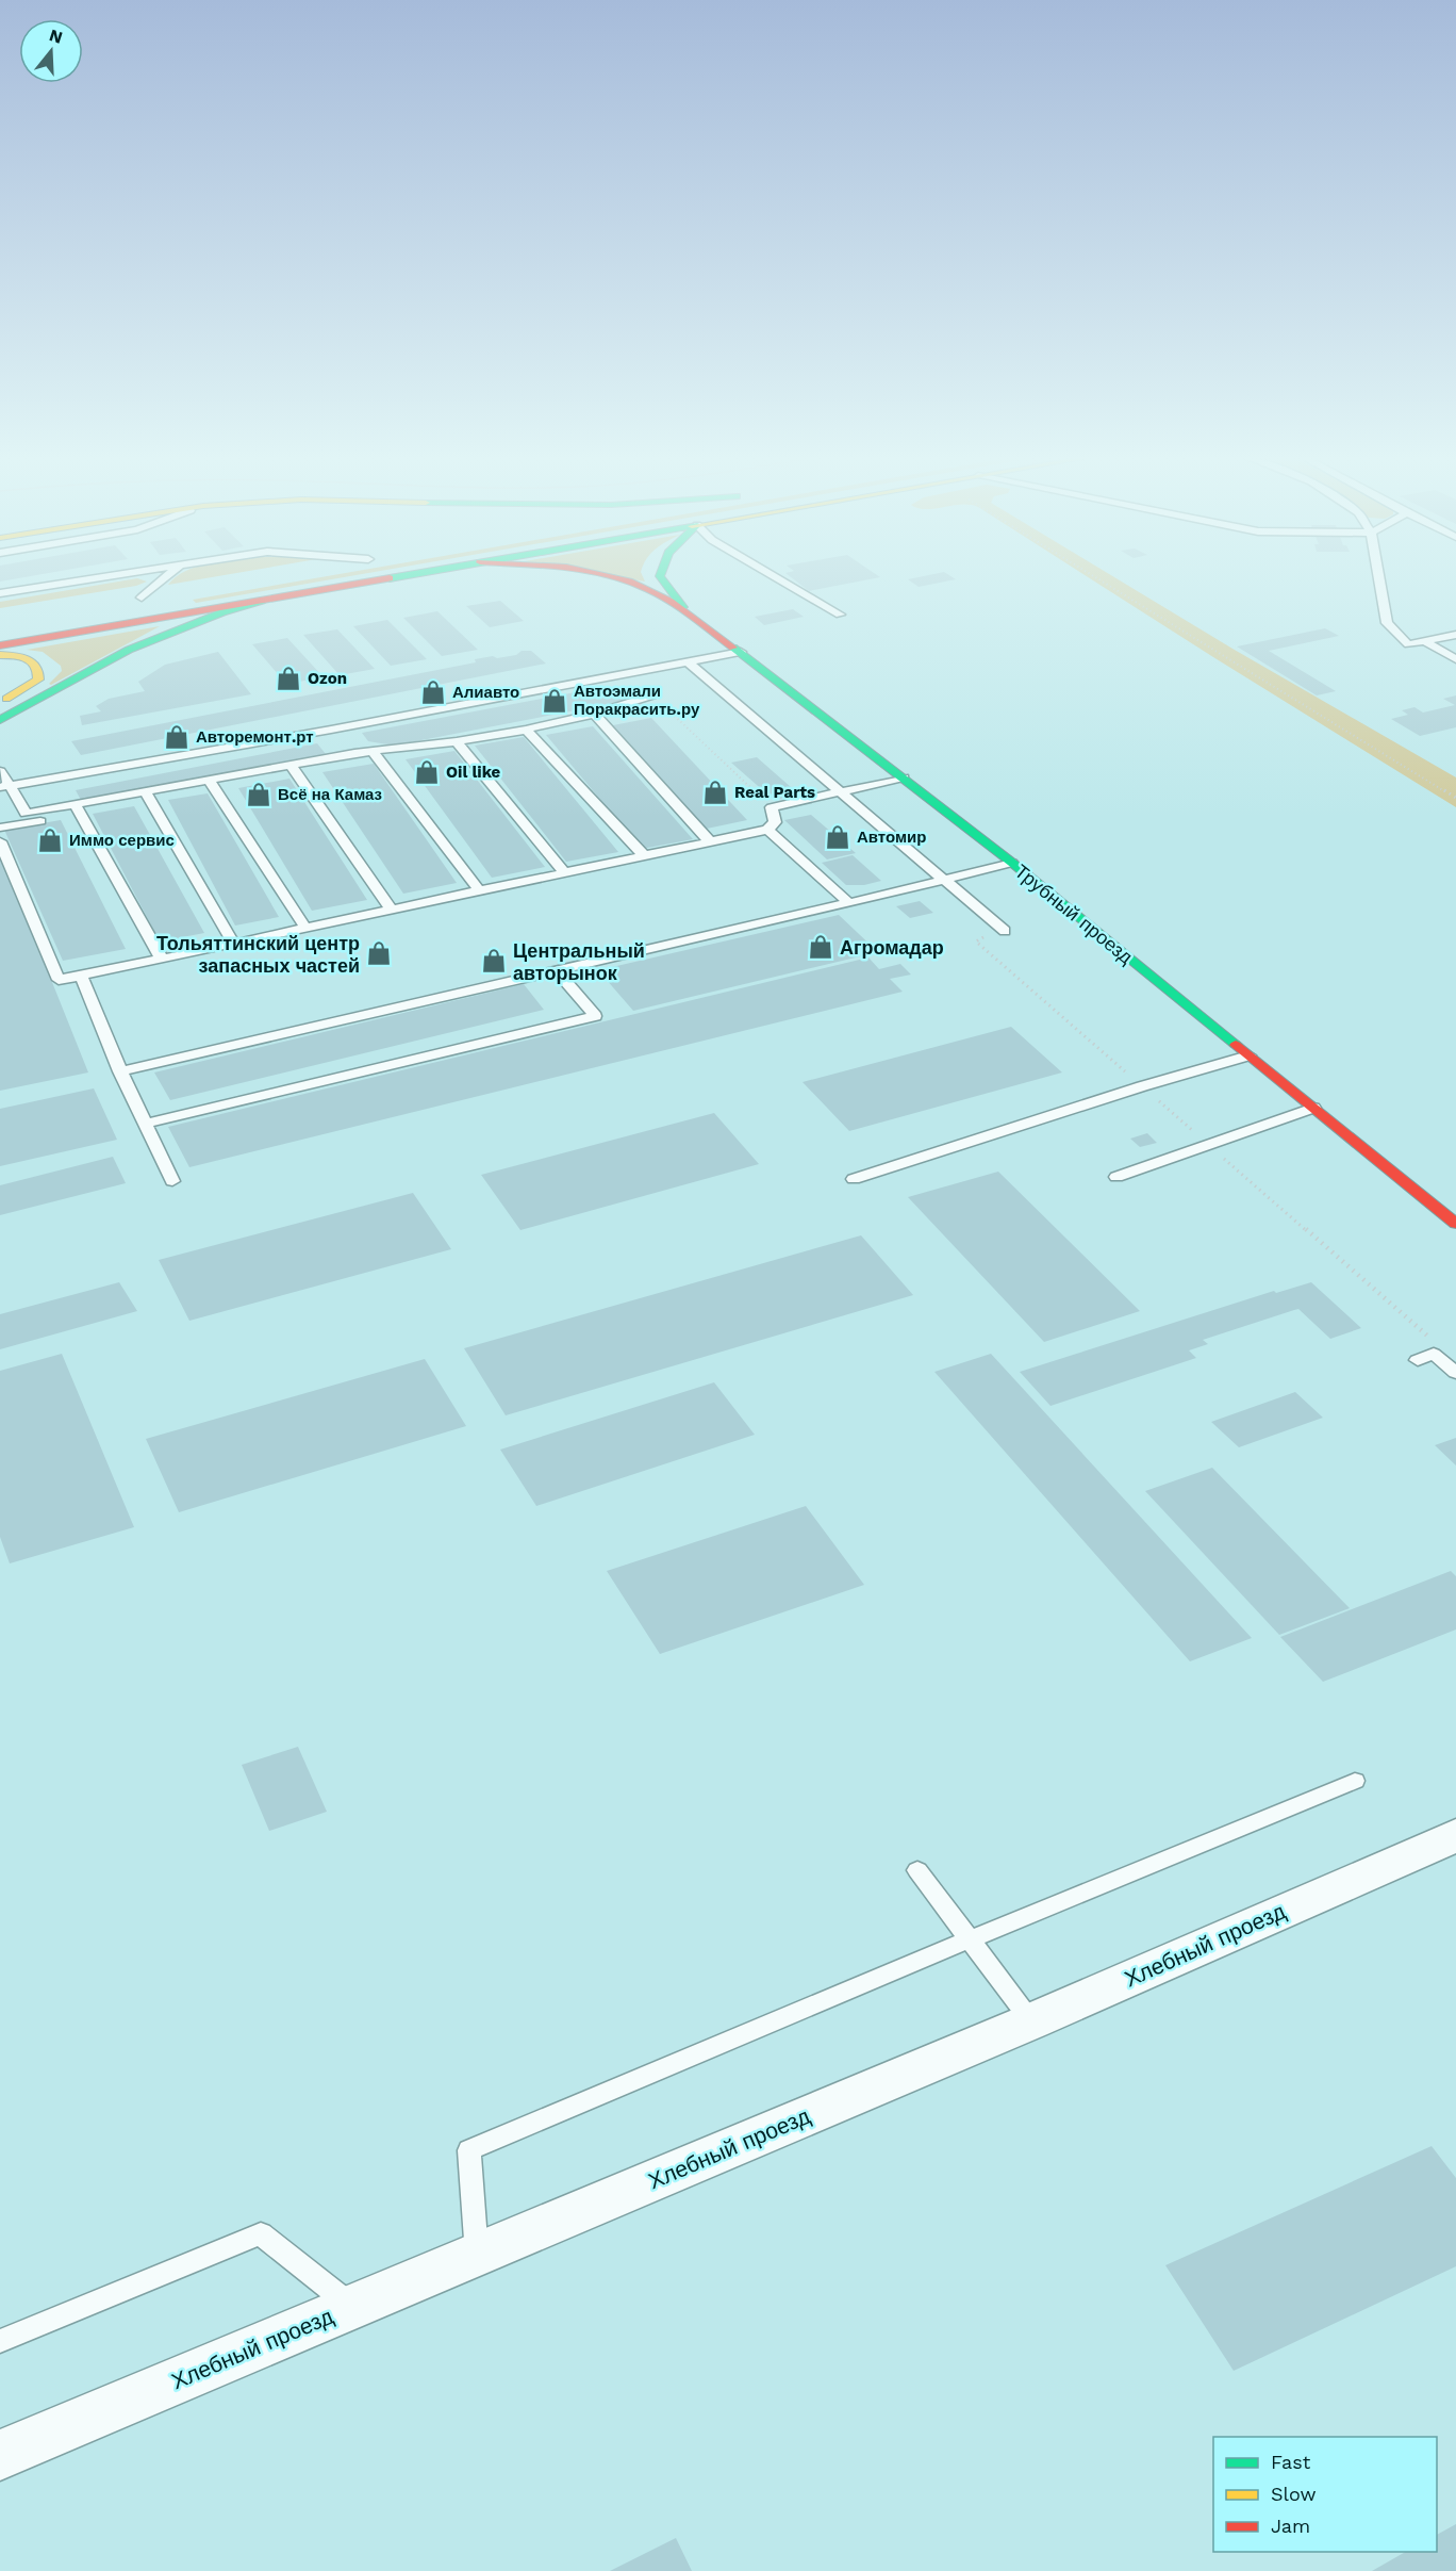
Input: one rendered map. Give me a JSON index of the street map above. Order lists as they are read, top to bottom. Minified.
{"streets":{"main road":["Трубный проезд"],"street":["Хлебный проезд"]},"places":{"shop":["Ozon","Алиавто","Автоэмали Поракрасить.ру","Авторемонт.рт","Oil like","Real Parts","Всё на Камаз","Автомир","Иммо сервис","Агромадар","Тольяттинский центр запасных частей","Центральный авторынок"]},"legend":["Fast","Slow","Jam"],"north":"top"}
